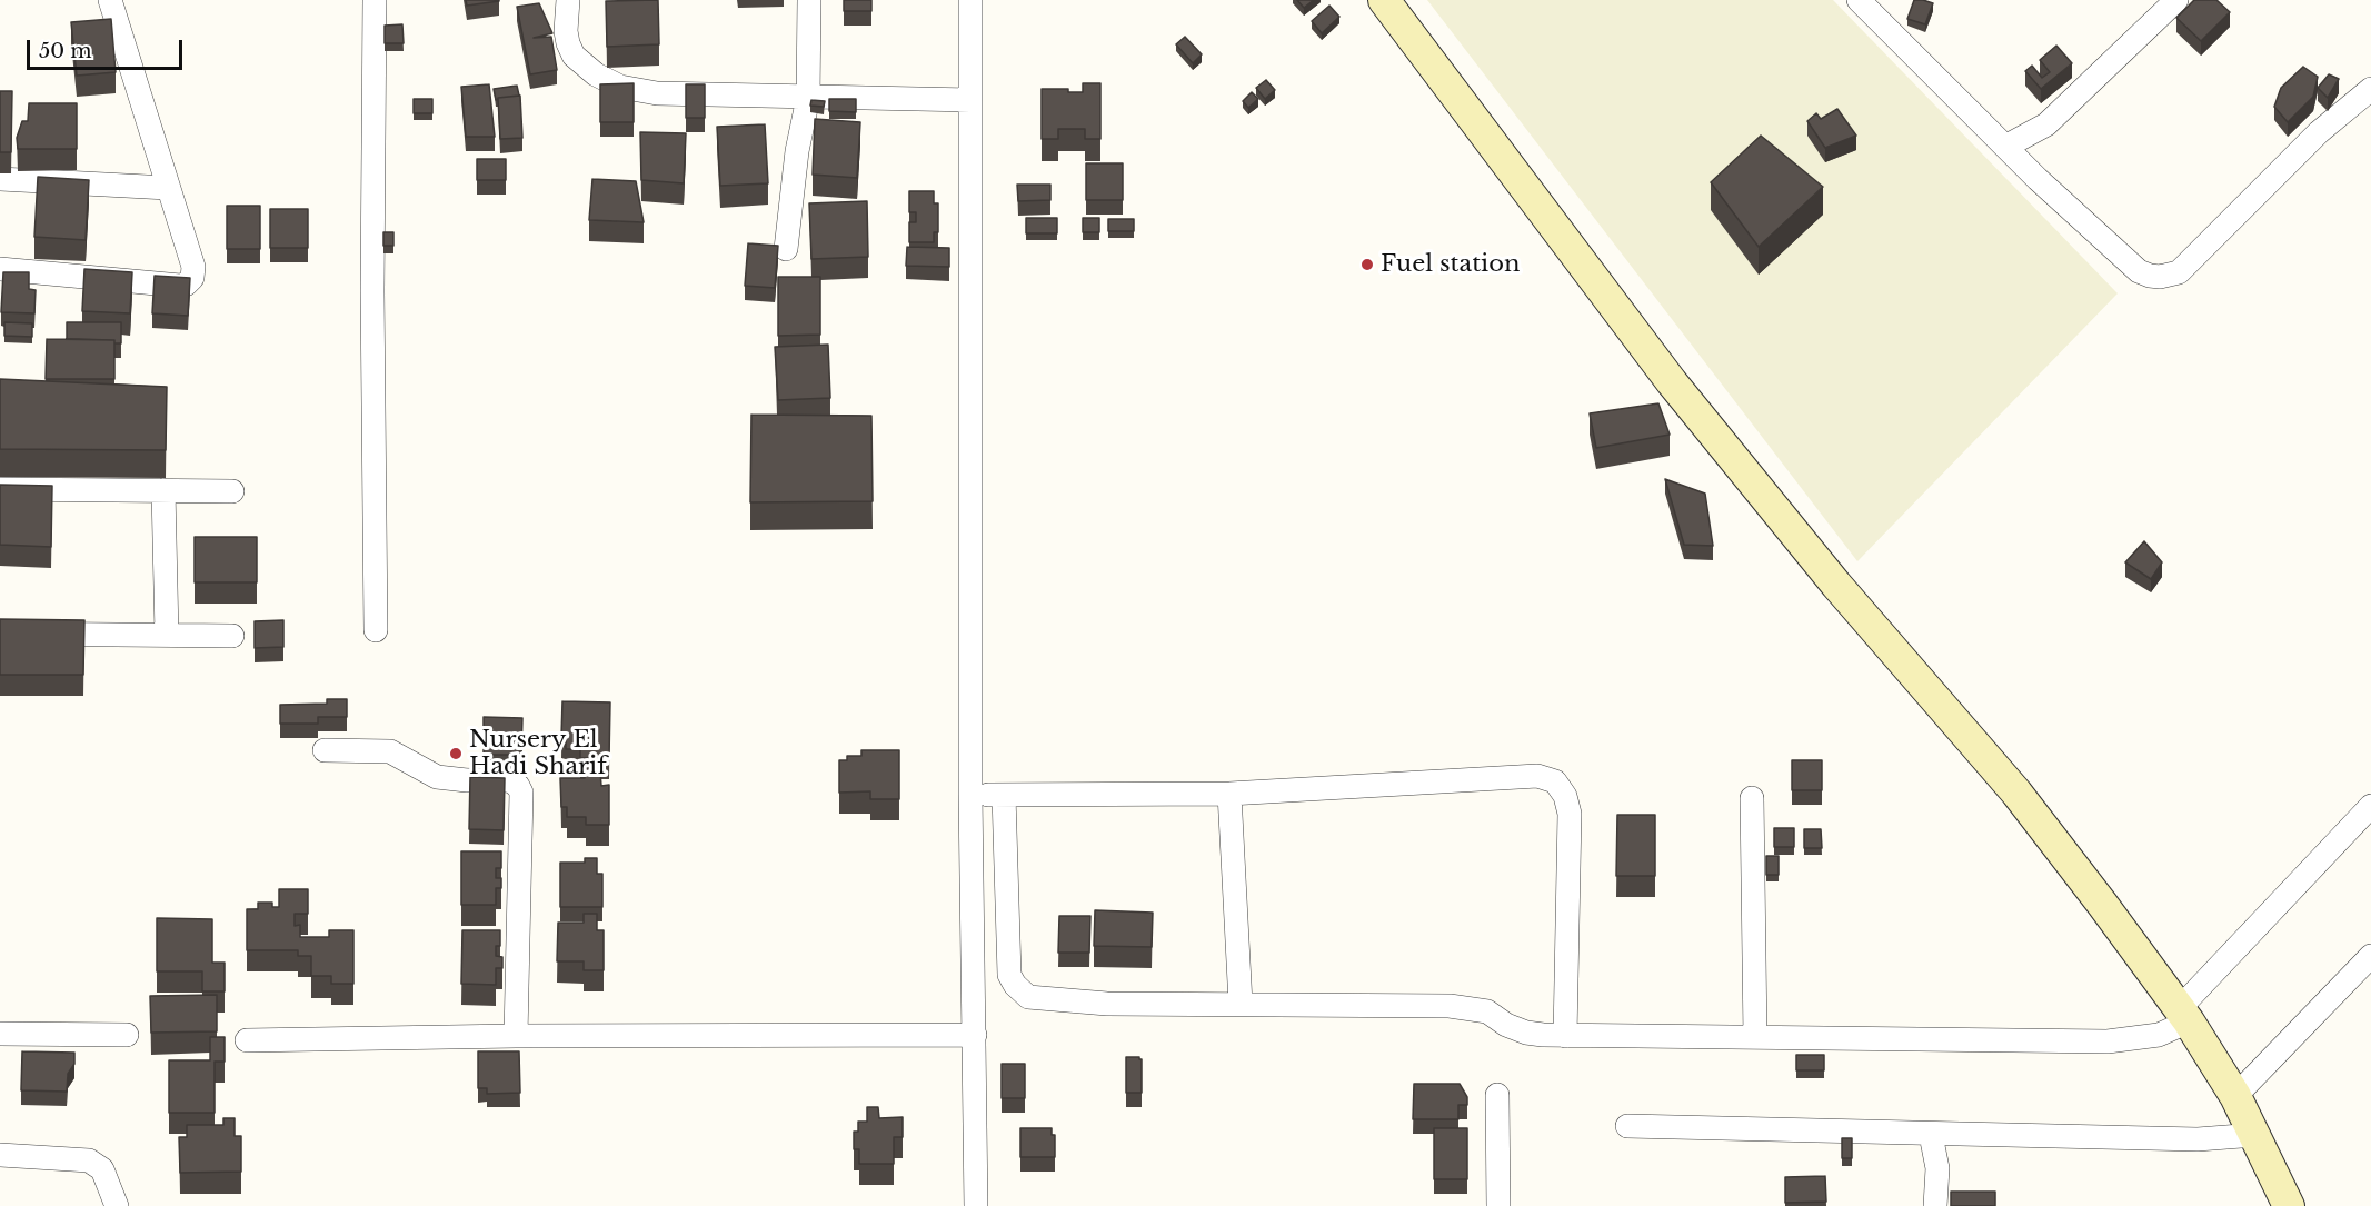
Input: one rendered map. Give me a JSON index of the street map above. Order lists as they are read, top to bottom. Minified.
{"places":["Fuel station","Nursery El Hadi Sharif"],"scale_bar":"50 m"}
